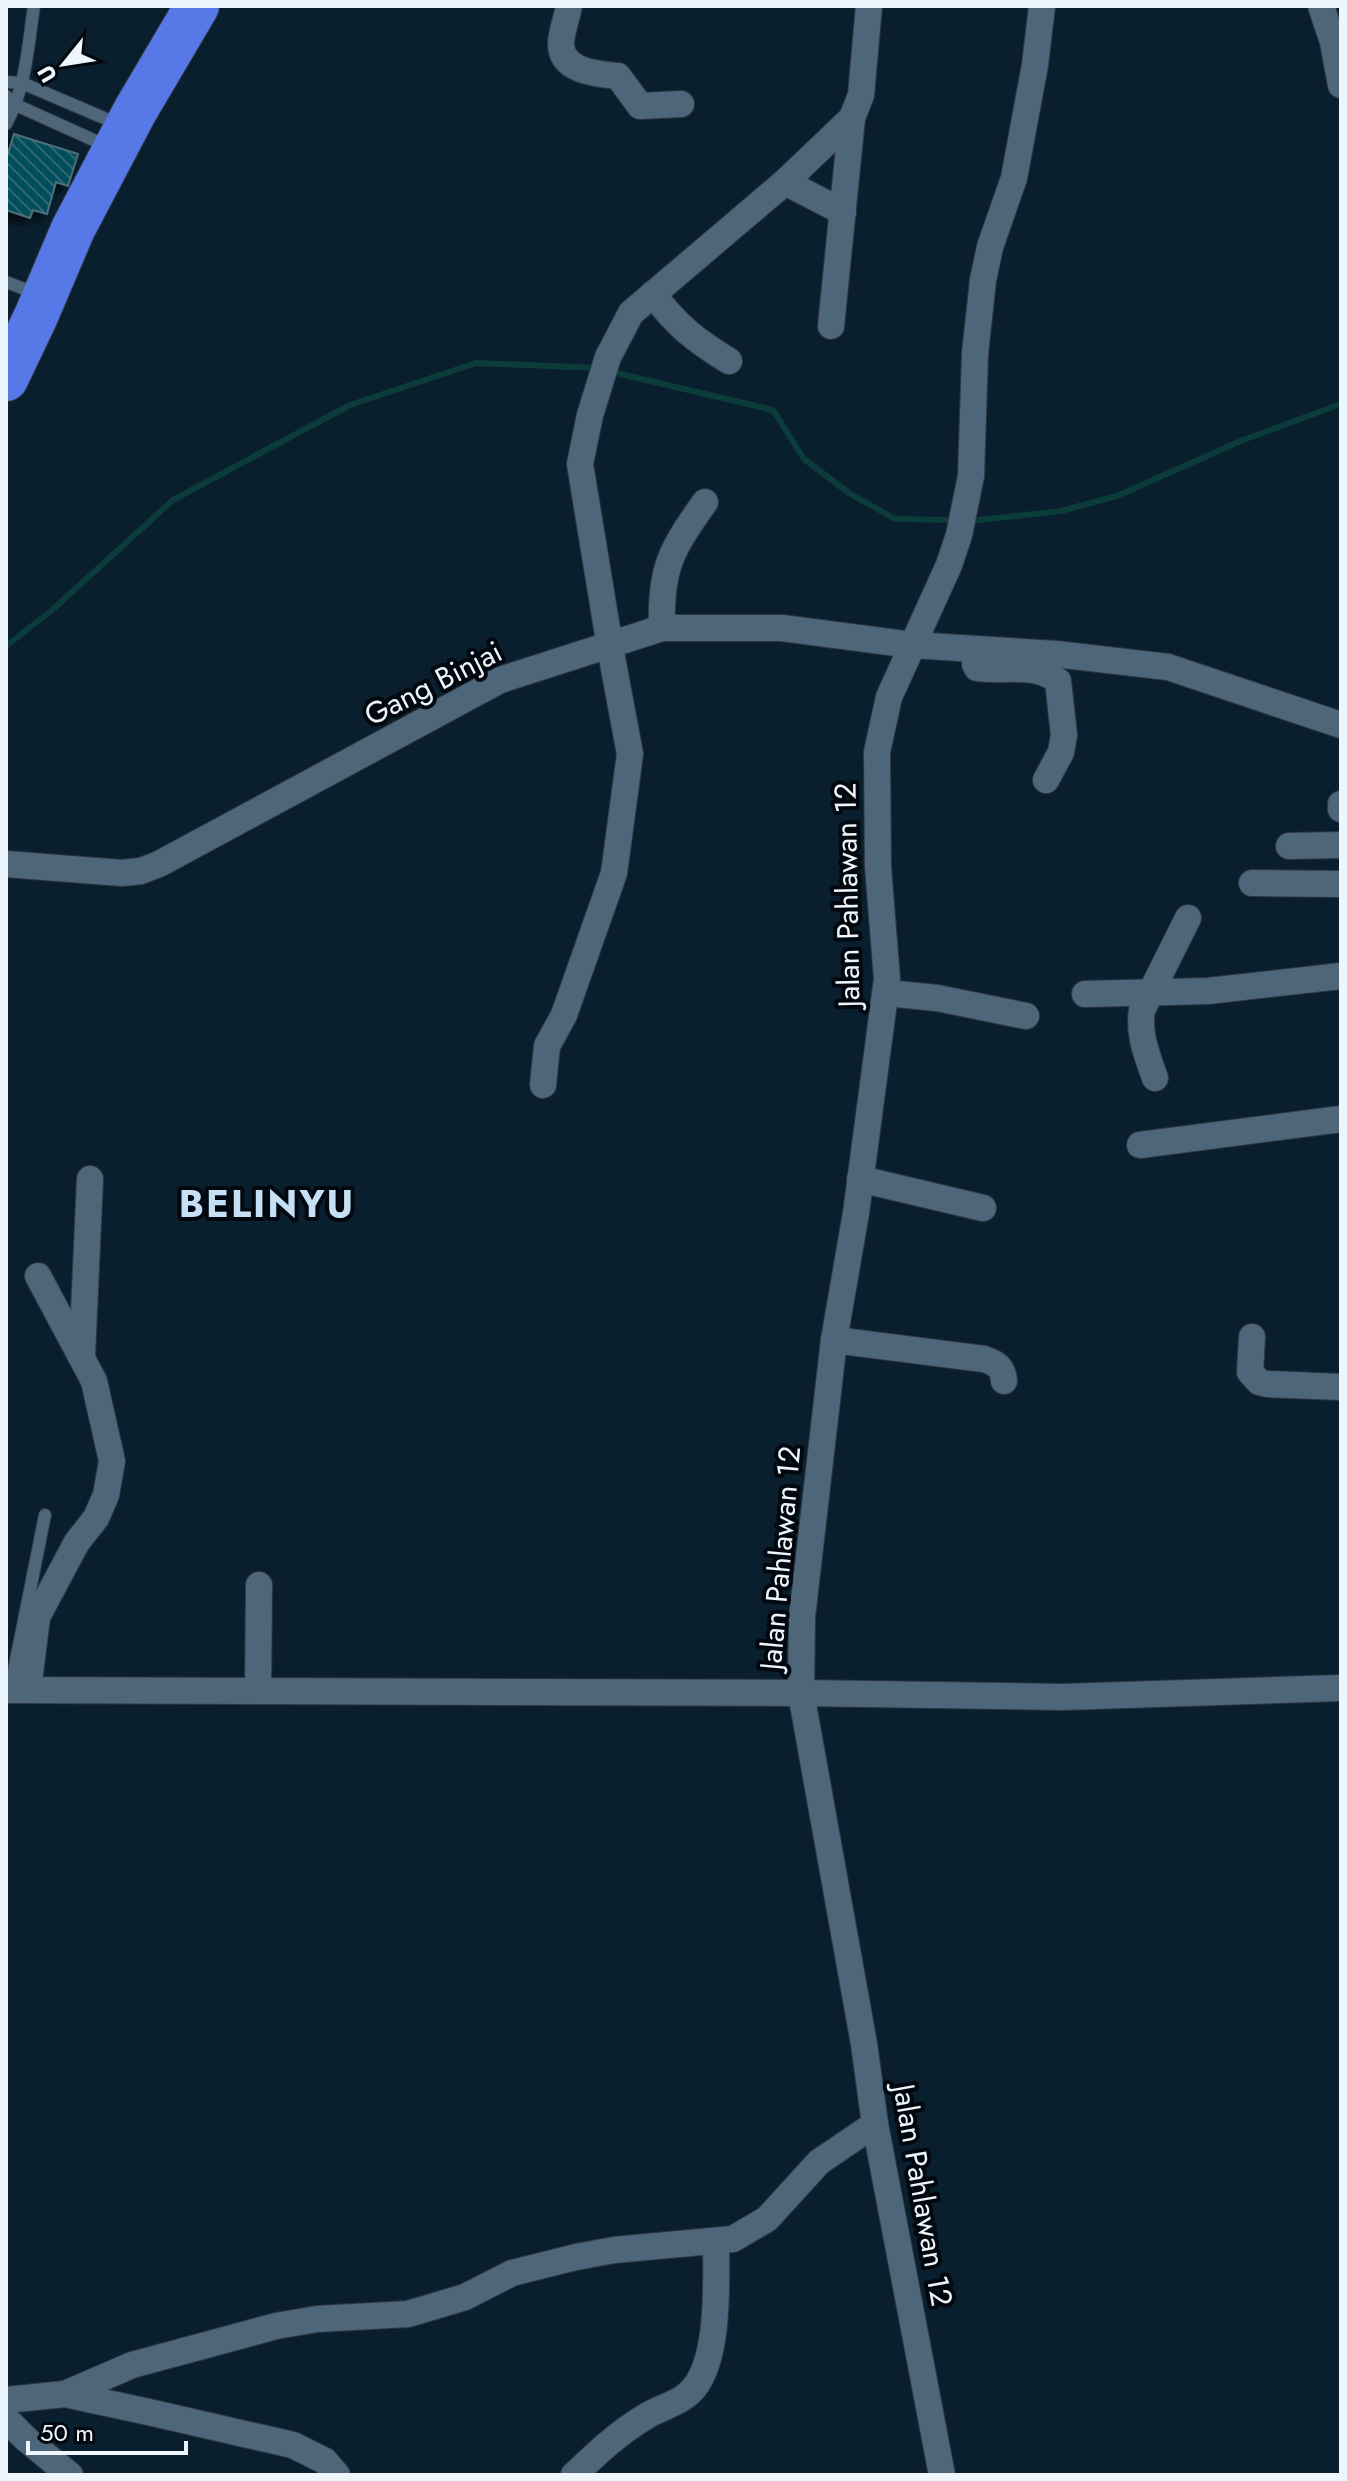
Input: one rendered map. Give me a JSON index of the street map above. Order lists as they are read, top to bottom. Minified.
{"streets":{"street":["Gang Binjai","Jalan Pahlawan 12"]},"crossings":[["Gang Binjai","Jalan Pahlawan 12"]],"districts":["BELINYU"],"scale_bar":"50 m","north":"bottom left"}
